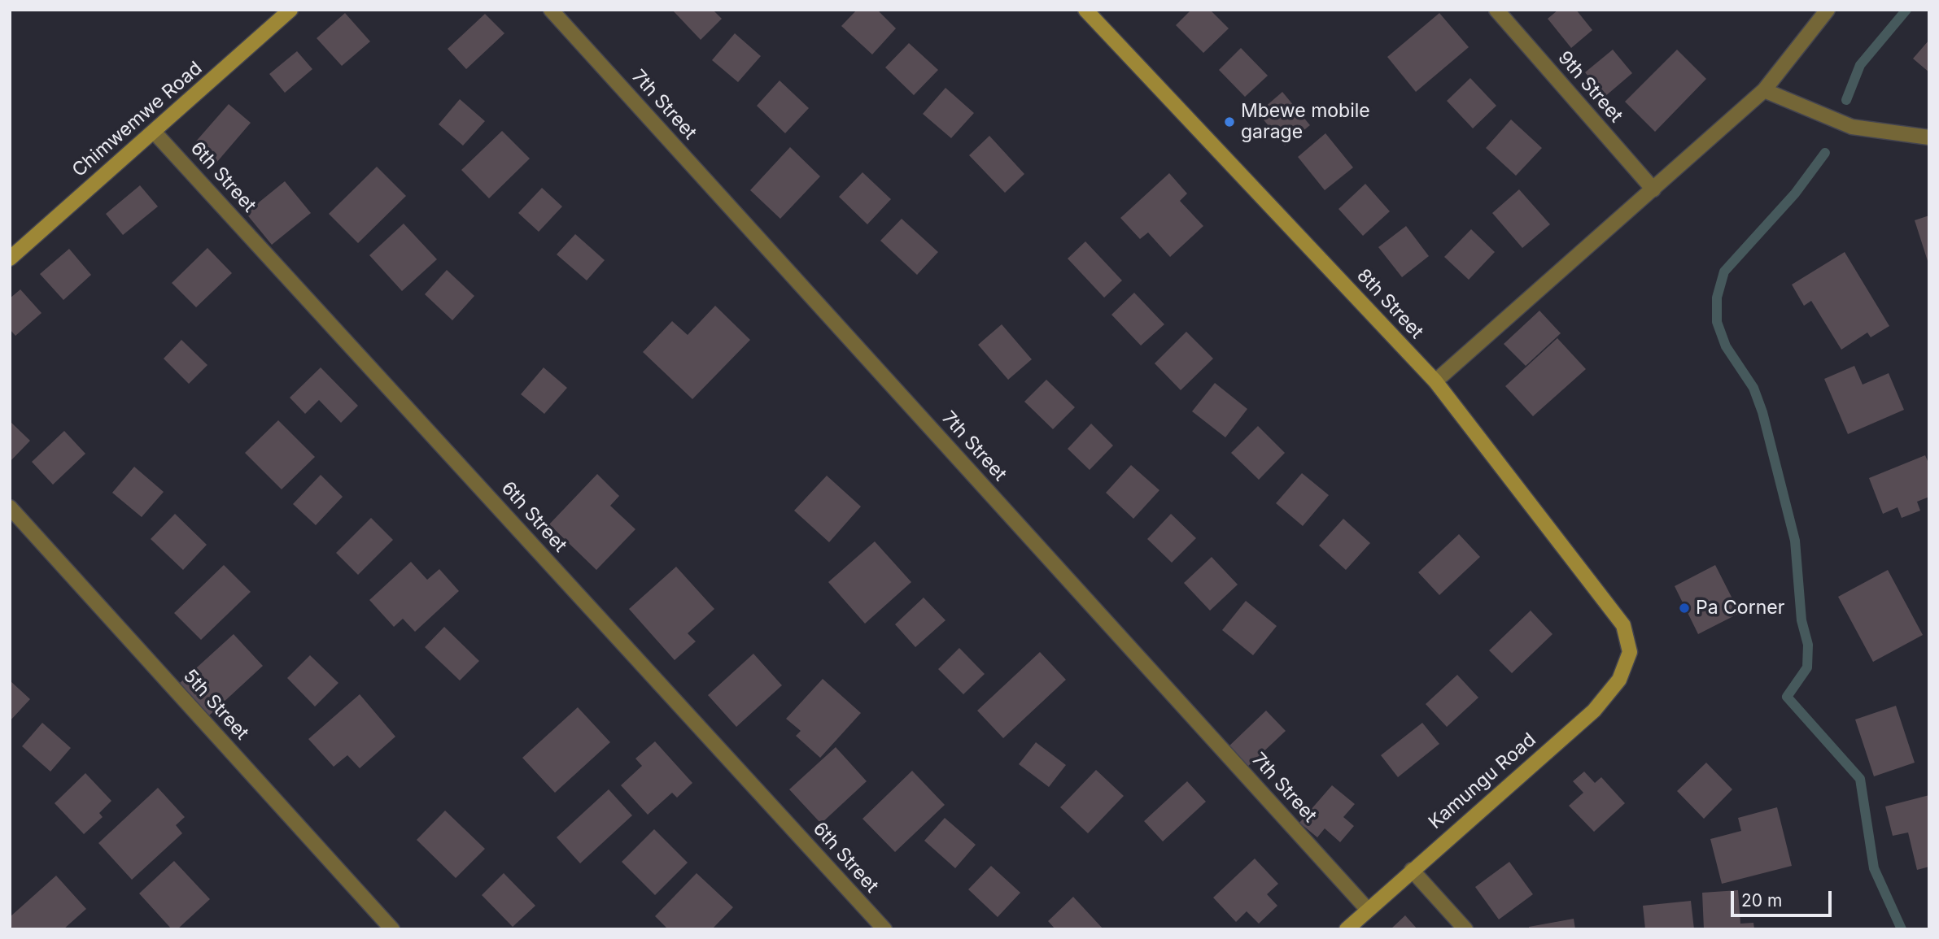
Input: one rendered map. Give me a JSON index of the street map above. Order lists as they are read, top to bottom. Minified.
{"streets":{"street":["9th Street","7th Street","Chimwemwe Road","6th Street","8th Street","5th Street","Kamungu Road"]},"crossings":[["7th Street","Kamungu Road"],["Chimwemwe Road","6th Street"],["8th Street","Kamungu Road"]],"places":["Mbewe mobile garage","Pa Corner"],"scale_bar":"20 m"}
